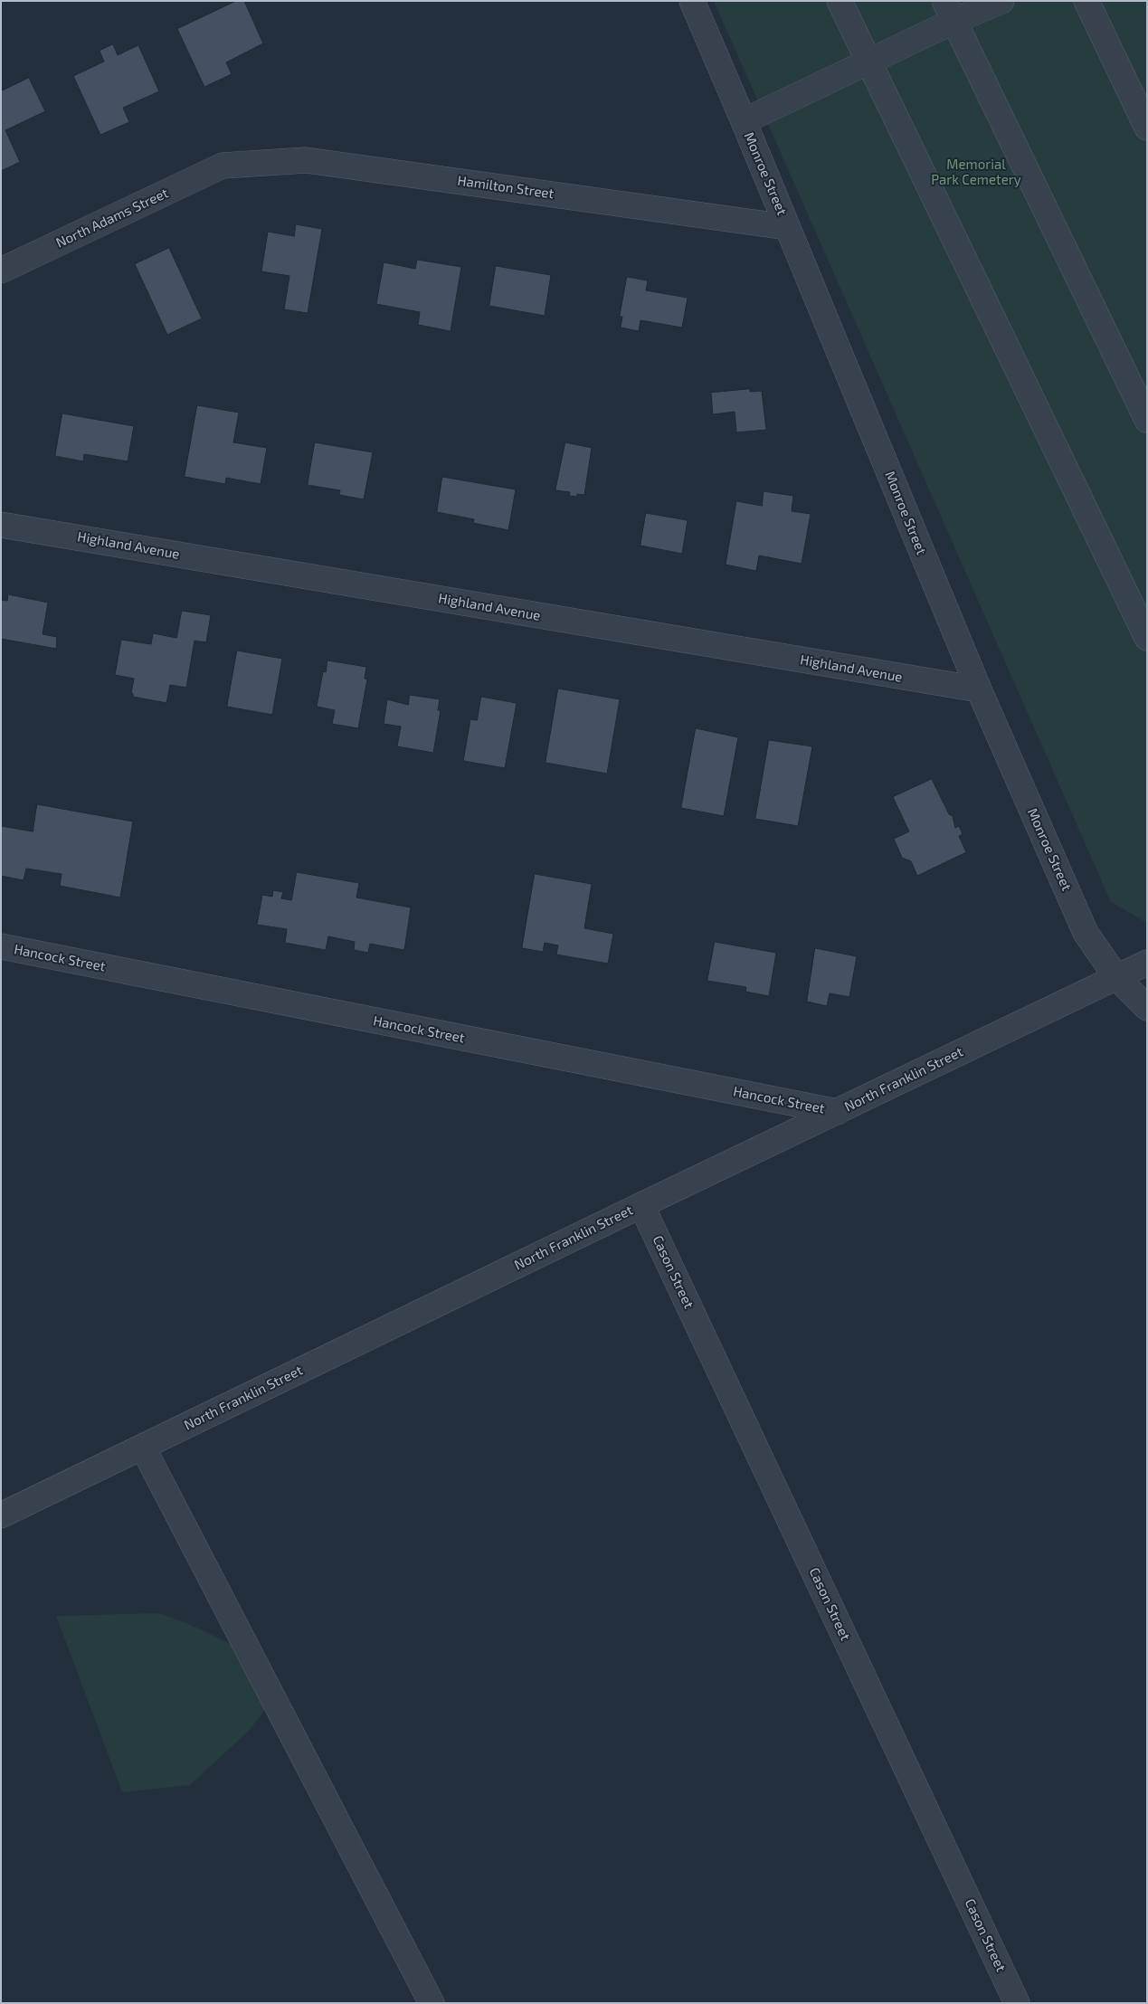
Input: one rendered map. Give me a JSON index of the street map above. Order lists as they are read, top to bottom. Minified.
{"streets":{"street":["Monroe Street","Hamilton Street","North Adams Street","Highland Avenue","Hancock Street","North Franklin Street","Cason Street"]},"crossings":[["Monroe Street","Hamilton Street"],["Monroe Street","Highland Avenue"],["Monroe Street","North Franklin Street"],["Hamilton Street","North Adams Street"],["Hancock Street","North Franklin Street"],["North Franklin Street","Cason Street"]],"parks":["Memorial Park Cemetery"]}
